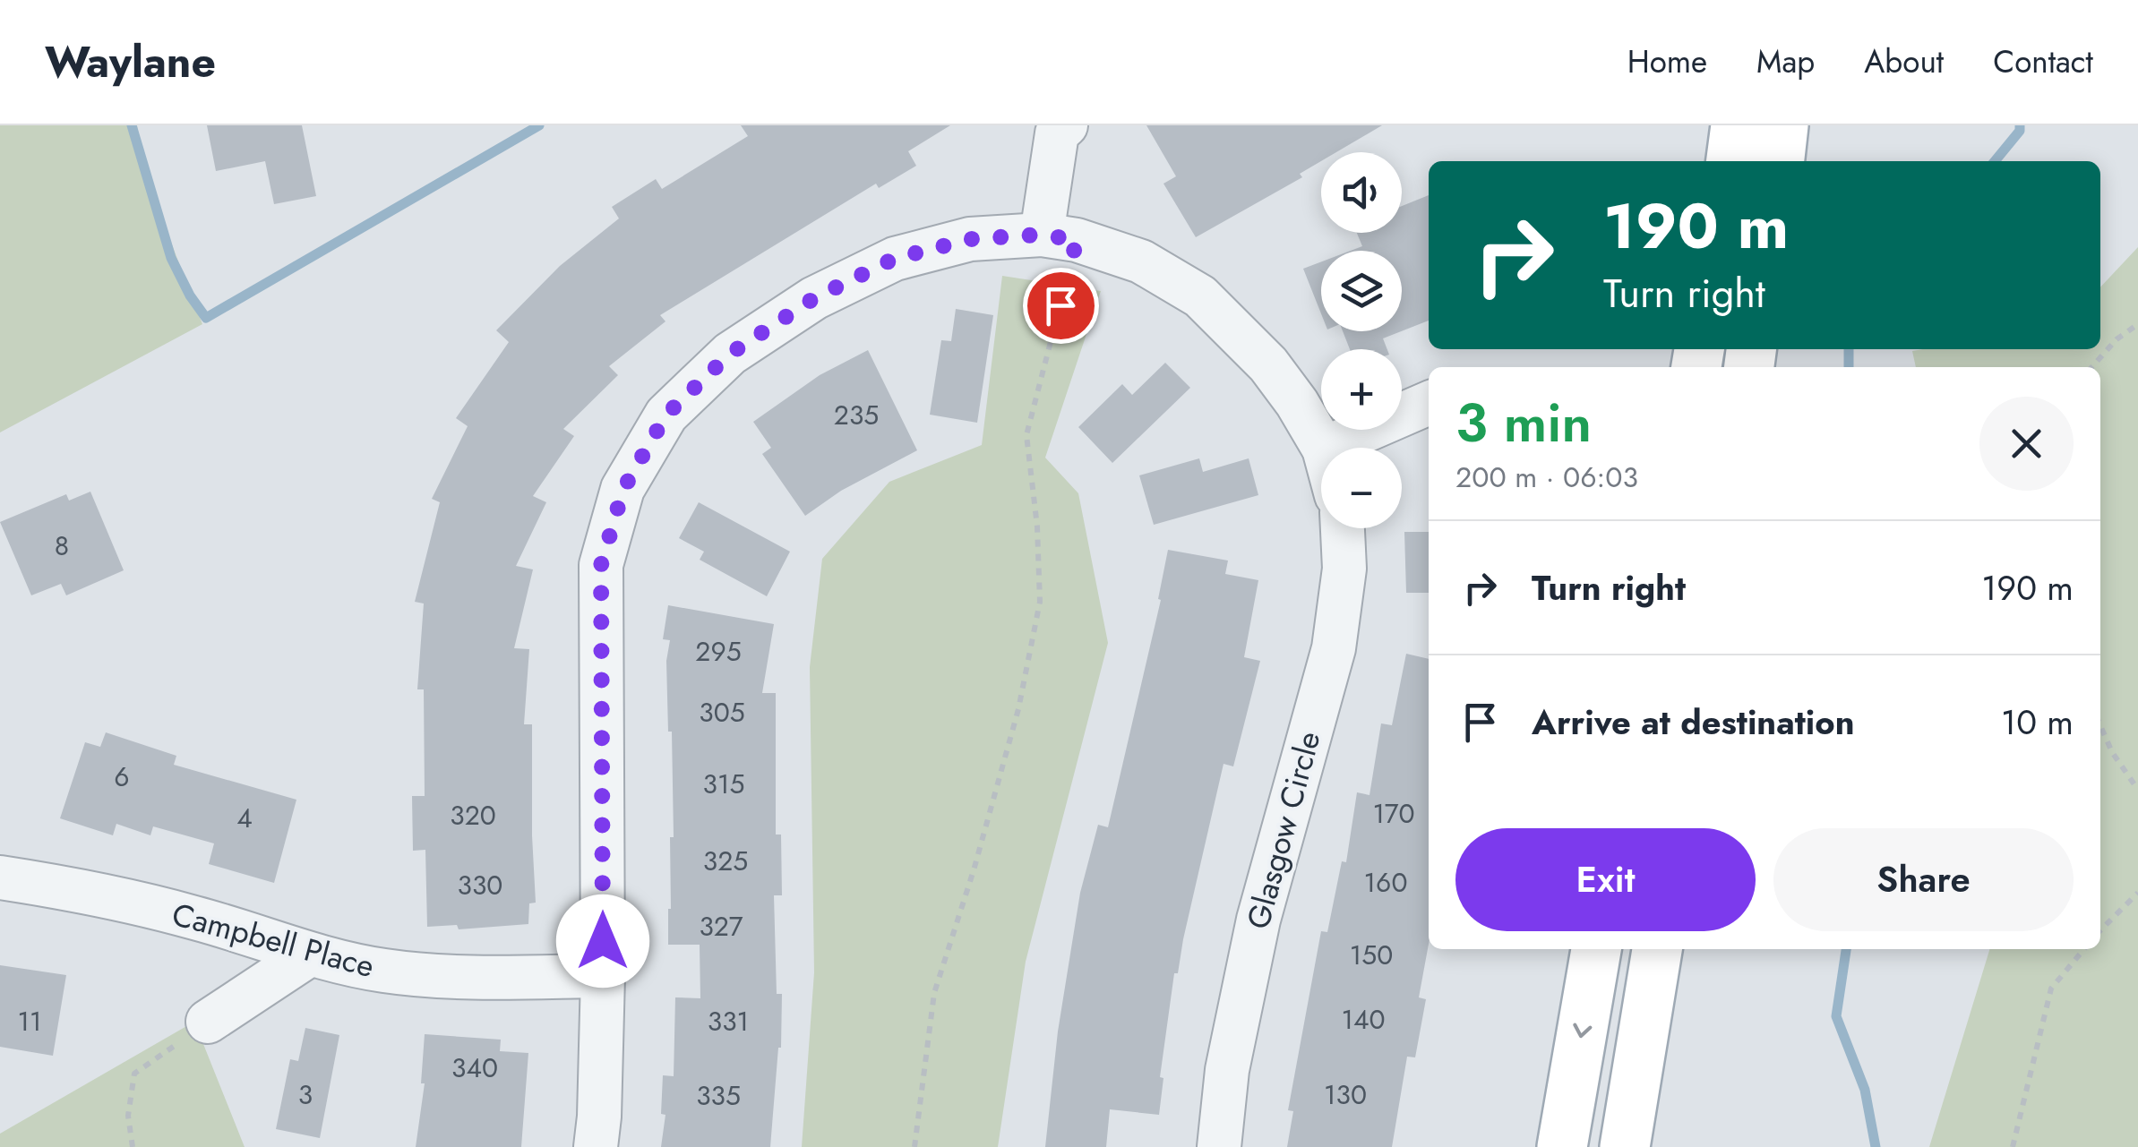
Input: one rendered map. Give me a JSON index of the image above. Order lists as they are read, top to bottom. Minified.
{"streets":{"street":["Glasgow Circle","Campbell Place"]},"house_numbers":["235","8","295","305","6","315","170","320","4","325","160","330","327","150","140","11","331","340","3","130","335"],"page":{"header":"Waylane","nav":["Home","Map","About","Contact"],"map_buttons":["+","−"],"turn":["190 m","Turn right"],"heading":["3 min","200 m · 06:03"],"list":[{"name":"Turn right","value":"190 m"},{"name":"Arrive at destination","value":"10 m"}],"buttons":["Exit","Share"]}}
